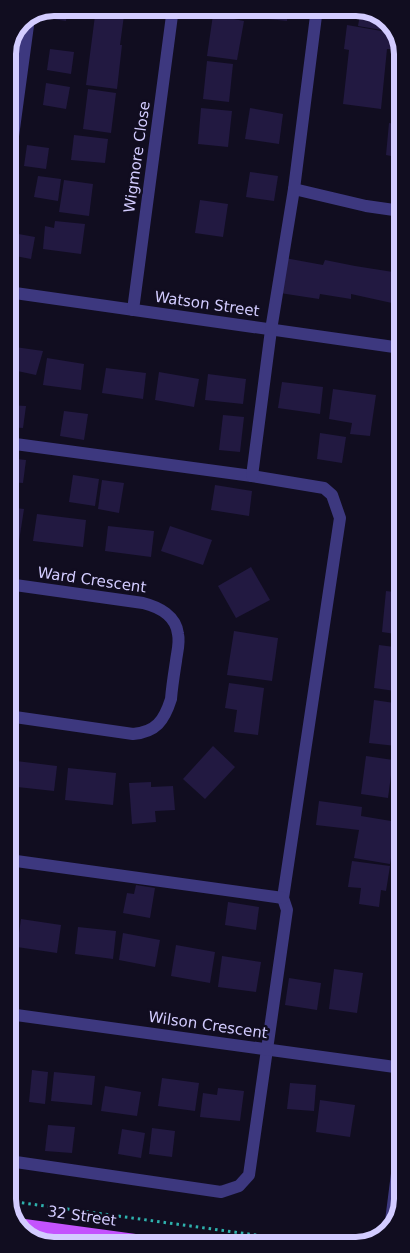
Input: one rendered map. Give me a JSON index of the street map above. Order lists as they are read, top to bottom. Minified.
{"streets":{"main road":["32 Street"],"street":["Wigmore Close","Watson Street","Ward Crescent","Wilson Crescent"]},"crossings":[["Wigmore Close","Watson Street"]]}
